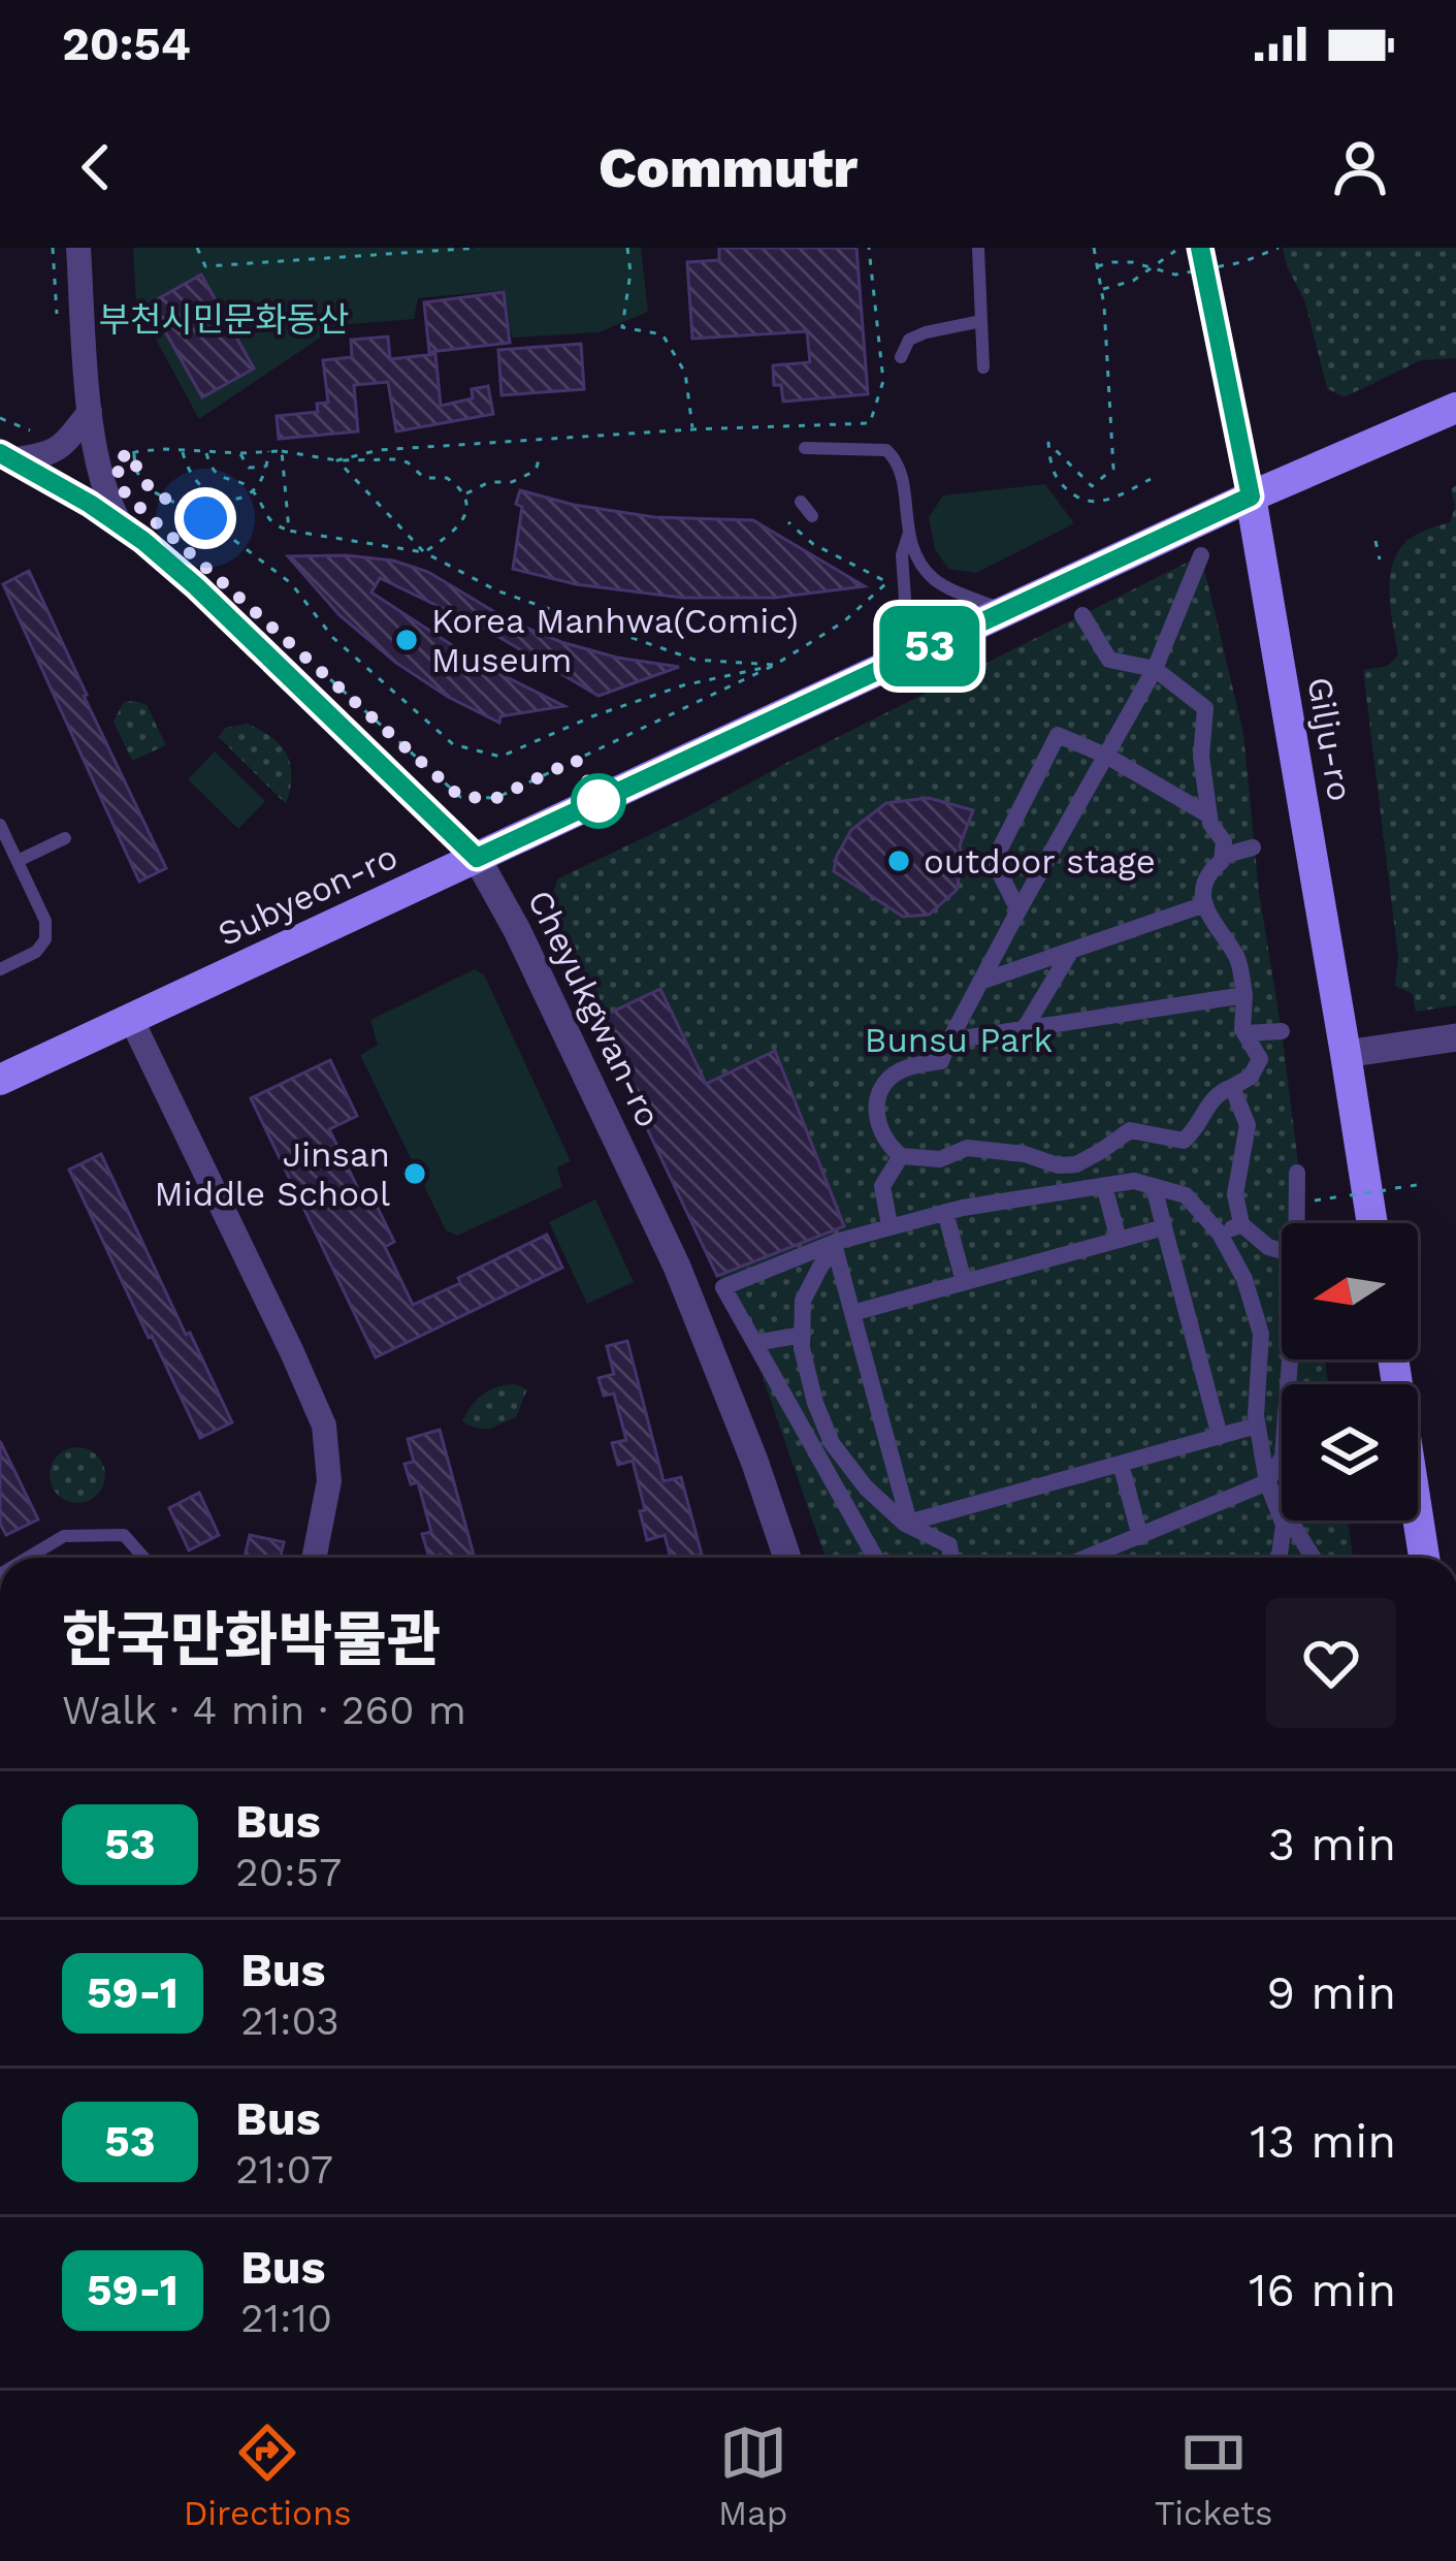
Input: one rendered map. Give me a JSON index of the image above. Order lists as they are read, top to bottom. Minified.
{"streets":{"main road":["Gilju-ro","Subyeon-ro"],"street":["Cheyukgwan-ro"]},"crossings":[["Gilju-ro","Subyeon-ro"],["Subyeon-ro","Cheyukgwan-ro"]],"parks":["부천시민문화동산","Bunsu Park"],"places":["Korea Manhwa(Comic) Museum","outdoor stage","Jinsan Middle School"],"lines":["bus line 53"],"north":"left","page":{"status":"20:54","header":"Commutr","on_map":"53","heading":["한국만화박물관","Walk · 4 min · 260 m"],"list":[{"mark":"53","name":"Bus","note":"20:57","value":"3 min"},{"mark":"59-1","name":"Bus","note":"21:03","value":"9 min"},{"mark":"53","name":"Bus","note":"21:07","value":"13 min"},{"mark":"59-1","name":"Bus","note":"21:10","value":"16 min"}],"tabs":["Directions","Map","Tickets"]}}
